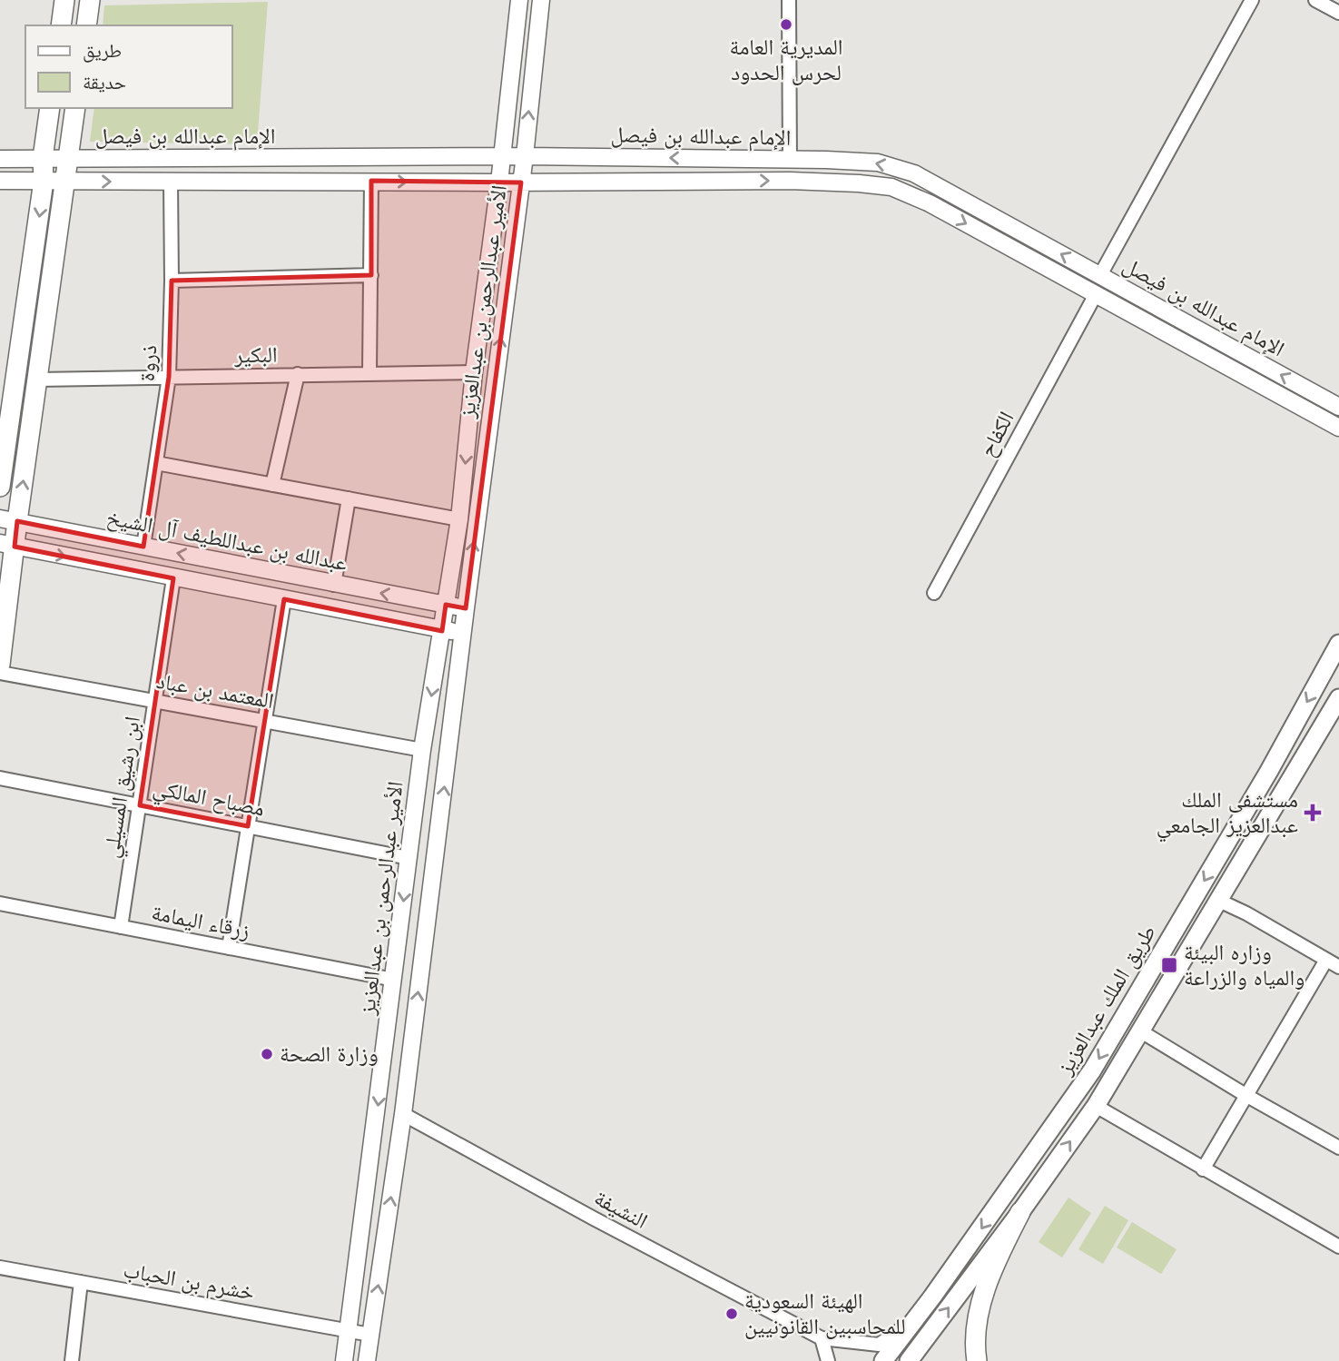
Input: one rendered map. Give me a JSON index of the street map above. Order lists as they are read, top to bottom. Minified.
{"streets":{"main road":["طريق الملك عبدالعزيز"],"street":["الإمام عبدالله بن فيصل","الأمير عبدالرحمن بن عبدالعزيز","البكير","ذروة","الكفاح","عبدالله بن عبداللطيف آل الشيخ","المعتمد بن عباد","ابن رشيق المسيلي","مصباح المالكي","زرقاء اليمامة","النشيفة","خشرم بن الحباب"]},"crossings":[["الإمام عبدالله بن فيصل","الأمير عبدالرحمن بن عبدالعزيز"],["الإمام عبدالله بن فيصل","ذروة"],["الإمام عبدالله بن فيصل","الكفاح"],["الأمير عبدالرحمن بن عبدالعزيز","البكير"],["الأمير عبدالرحمن بن عبدالعزيز","عبدالله بن عبداللطيف آل الشيخ"],["الأمير عبدالرحمن بن عبدالعزيز","المعتمد بن عباد"],["الأمير عبدالرحمن بن عبدالعزيز","مصباح المالكي"],["الأمير عبدالرحمن بن عبدالعزيز","زرقاء اليمامة"],["الأمير عبدالرحمن بن عبدالعزيز","خشرم بن الحباب"],["البكير","ذروة"],["ذروة","عبدالله بن عبداللطيف آل الشيخ"],["المعتمد بن عباد","ابن رشيق المسيلي"],["ابن رشيق المسيلي","مصباح المالكي"],["ابن رشيق المسيلي","زرقاء اليمامة"]],"places":{"other":["المديرية العامة لحرس الحدود","وزارة الصحة","الهيئة السعودية للمحاسبين القانونيين"],"health":["مستشفى الملك عبدالعزيز الجامعي"],"transit":["وزاره البيئة والمياه والزراعة"]},"legend":["طريق","حديقة"]}
